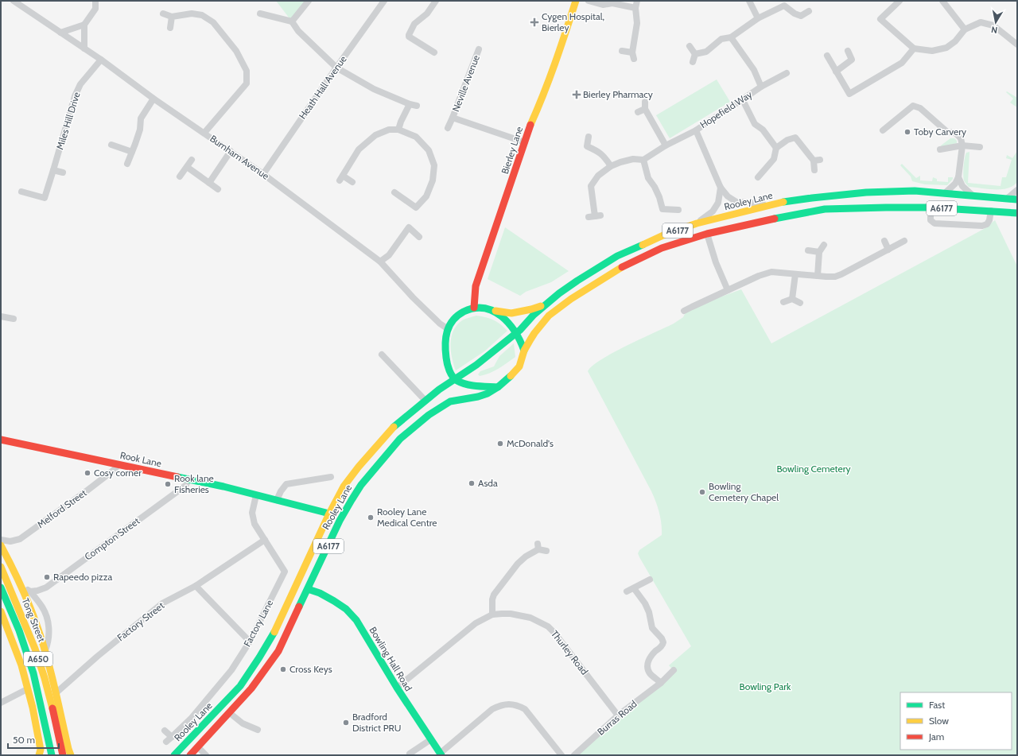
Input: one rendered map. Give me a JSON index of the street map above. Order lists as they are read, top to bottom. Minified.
{"streets":{"main road":["Bierley Lane","Rooley Lane","A6177","Rook Lane","Tong Street","A650","Bowling Hall Road"],"street":["Neville Avenue","Heath Hall Avenue","Hopefield Way","Miles Hill Drive","Burnham Avenue","Melford Street","Compton Street","Factory Street","Factory Lane","Thurley Road","Burras Road"]},"crossings":[["Heath Hall Avenue","Burnham Avenue"],["Hopefield Way","Rooley Lane"],["Miles Hill Drive","Burnham Avenue"],["Rooley Lane","A6177"],["Rooley Lane","Rook Lane"],["Rooley Lane","Bowling Hall Road"],["Rook Lane","Melford Street"],["Rook Lane","Compton Street"],["Rook Lane","Factory Lane"],["Compton Street","Tong Street"],["Factory Street","Factory Lane"],["Thurley Road","Bowling Hall Road"],["Thurley Road","Burras Road"]],"parks":["Bowling Cemetery","Bowling Park"],"places":{"health":["Cygen Hospital, Bierley","Bierley Pharmacy"],"other":["Toby Carvery","McDonald's","Cosy corner","Asda","Rook lane Fisheries","Bowling Cemetery Chapel","Rooley Lane Medical Centre","Rapeedo pizza","Cross Keys","Bradford District PRU"]},"legend":["Fast","Slow","Jam"],"scale_bar":"50 m","north":"bottom"}
